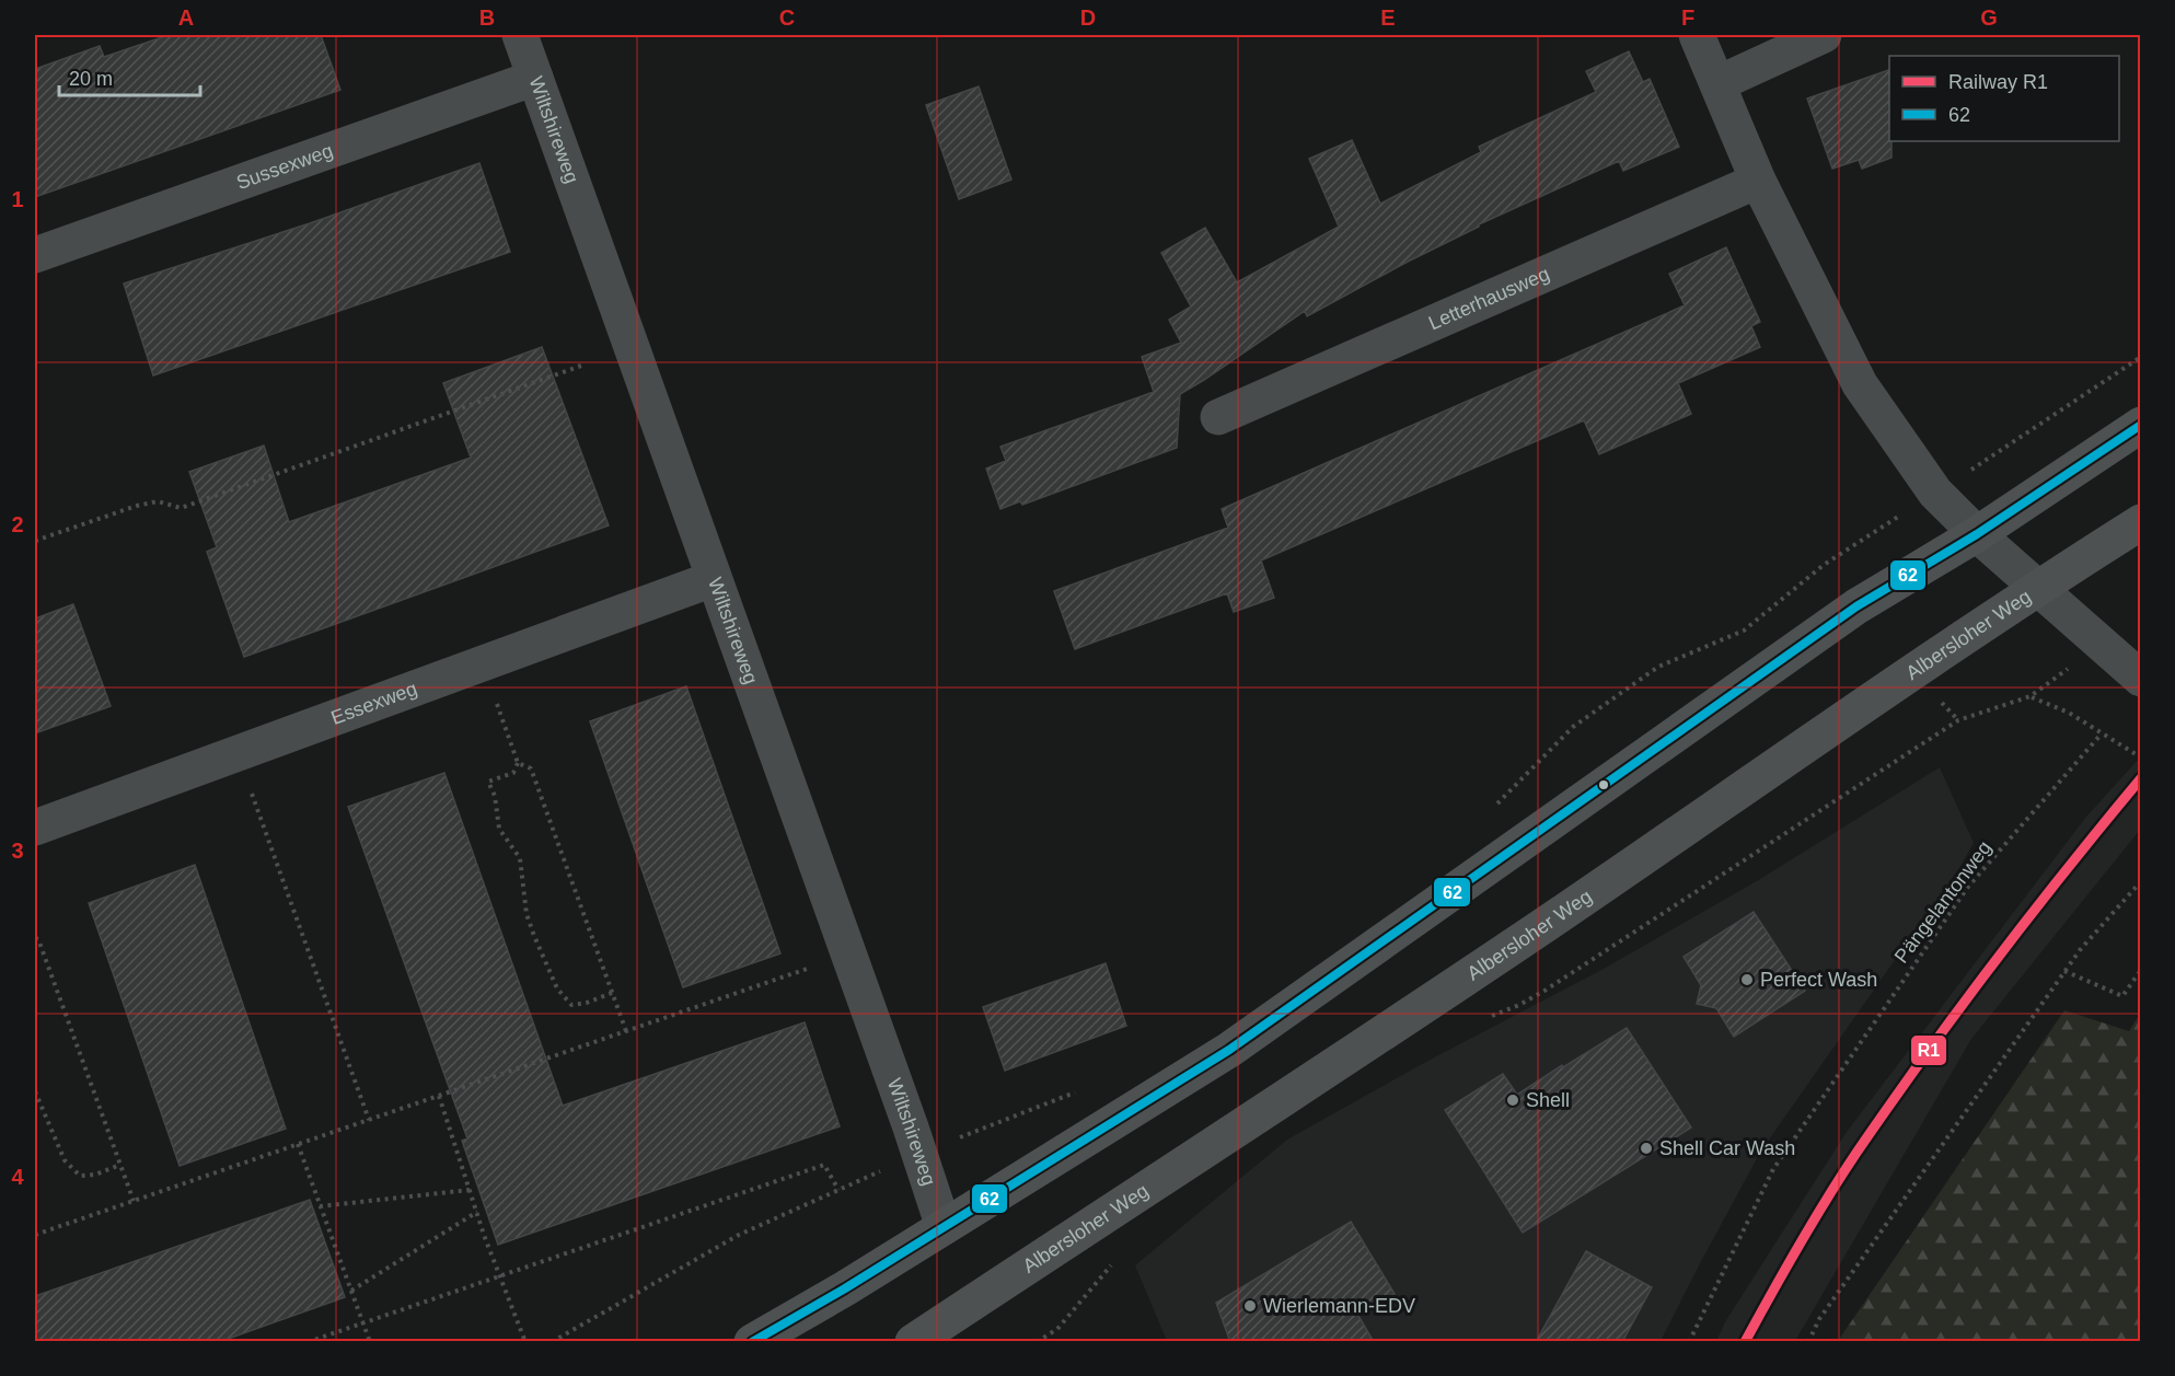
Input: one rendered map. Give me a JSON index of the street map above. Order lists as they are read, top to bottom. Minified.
{"streets":{"main road":["Albersloher Weg"],"street":["Wiltshireweg","Sussexweg","Letterhausweg","Essexweg"],"path":["Pängelantonweg"]},"crossings":[["Wiltshireweg","Sussexweg"],["Wiltshireweg","Essexweg"]],"places":["Perfect Wash","Shell","Shell Car Wash","Wierlemann-EDV"],"lines":["transit line 62","rail line R1"],"legend":["Railway R1","62"],"scale_bar":"20 m","grid":{"columns":["A","B","C","D","E","F","G"],"rows":["1","2","3","4"]}}
